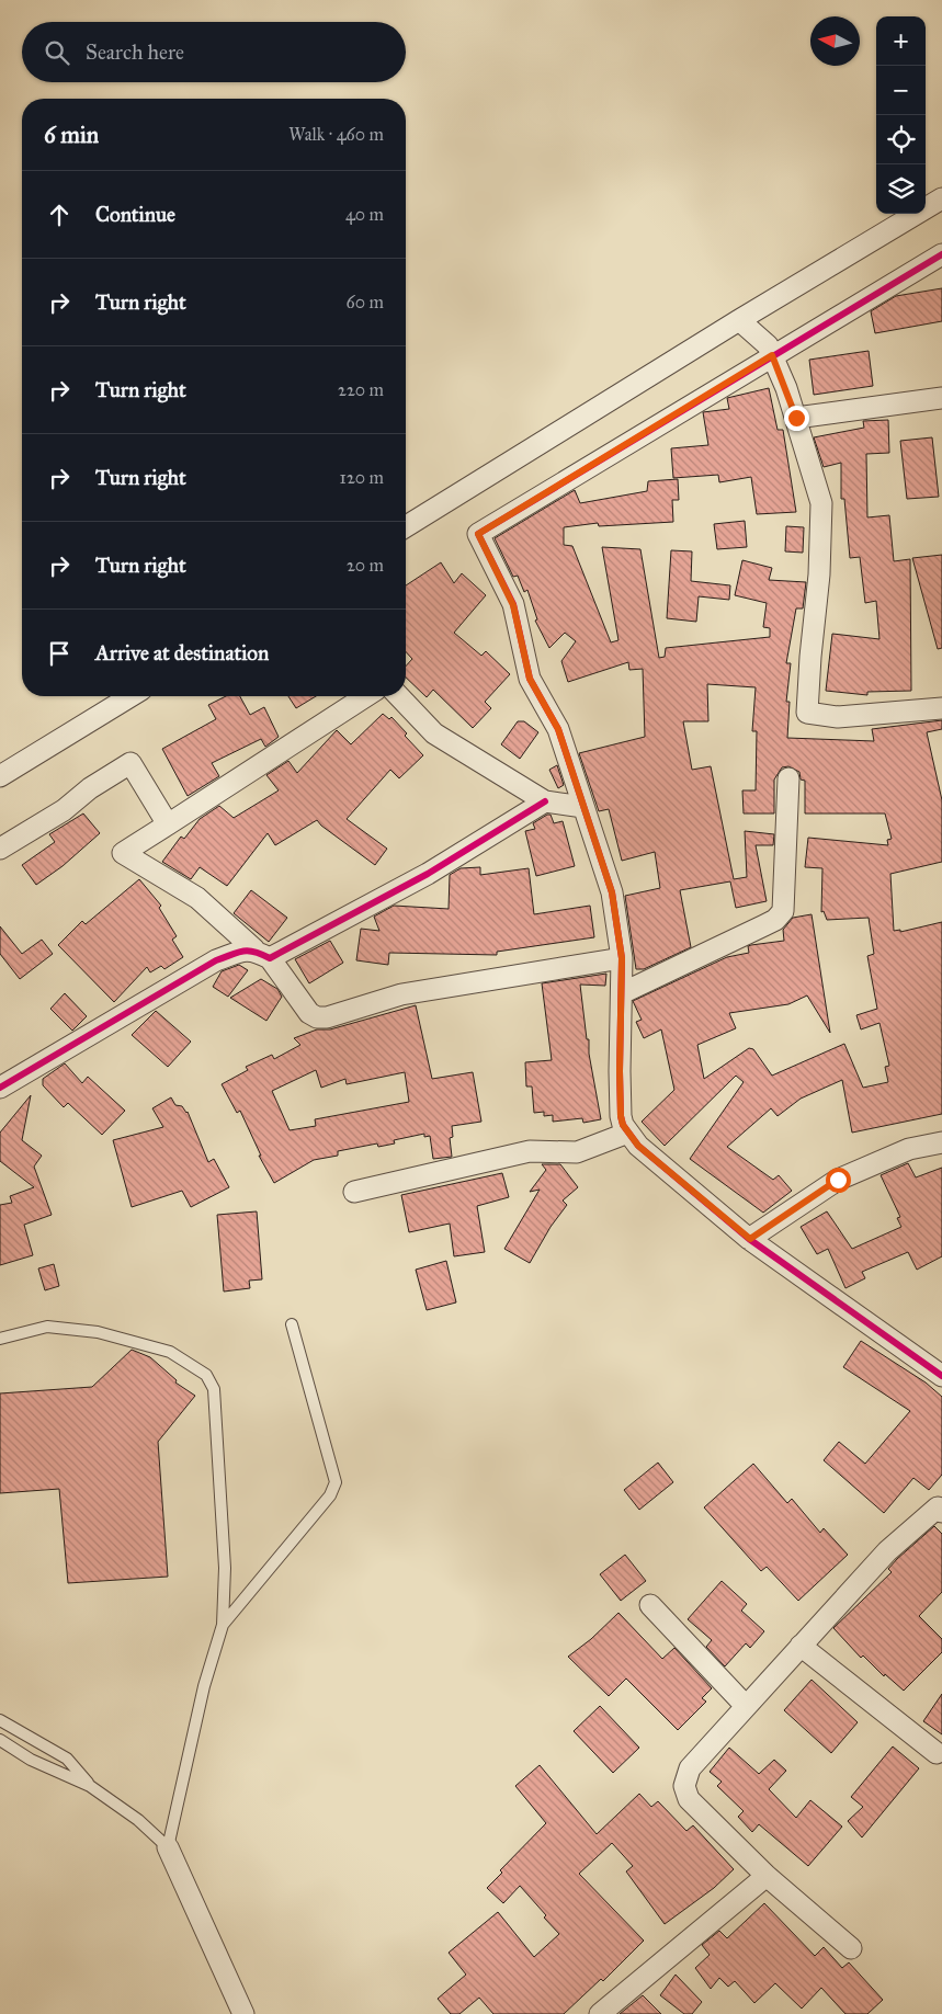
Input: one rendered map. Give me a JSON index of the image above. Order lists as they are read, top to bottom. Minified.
{"north":"left","page":{"map_buttons":["+","−"],"search":"Search here","heading":["6 min","Walk · 460 m"],"list":[["Continue","40 m"],["Turn right","60 m"],["Turn right","220 m"],["Turn right","120 m"],["Turn right","20 m"],"Arrive at destination"]}}
